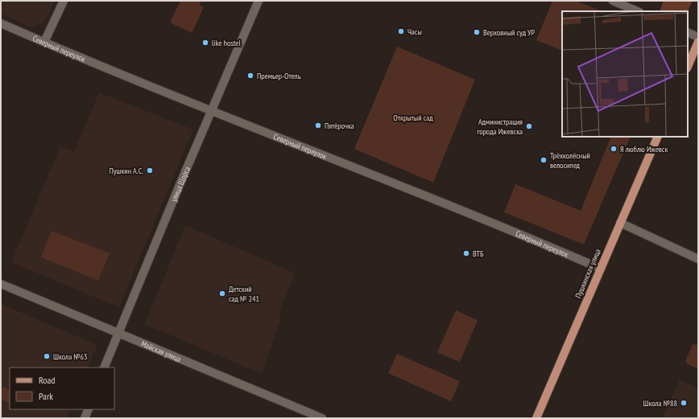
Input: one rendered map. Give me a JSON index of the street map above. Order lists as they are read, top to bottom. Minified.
{"streets":{"main road":["Пушкинская улица"],"street":["Северный переулок","улица Щорса","Майская улица"]},"crossings":[["Северный переулок","улица Щорса"],["Северный переулок","Пушкинская улица"],["улица Щорса","Майская улица"]],"parks":["Открытый сад"],"places":["Часы","Верховный суд УР","like hostel","Премьер-Отель","Пятёрочка","Администрация города Ижевска","Я люблю Ижевск","Трёхколёсный велосипед","Пушкин А.С.","ВТБ","Детский сад № 241","Школа №63","Школа №88"],"legend":["Road","Park"]}
